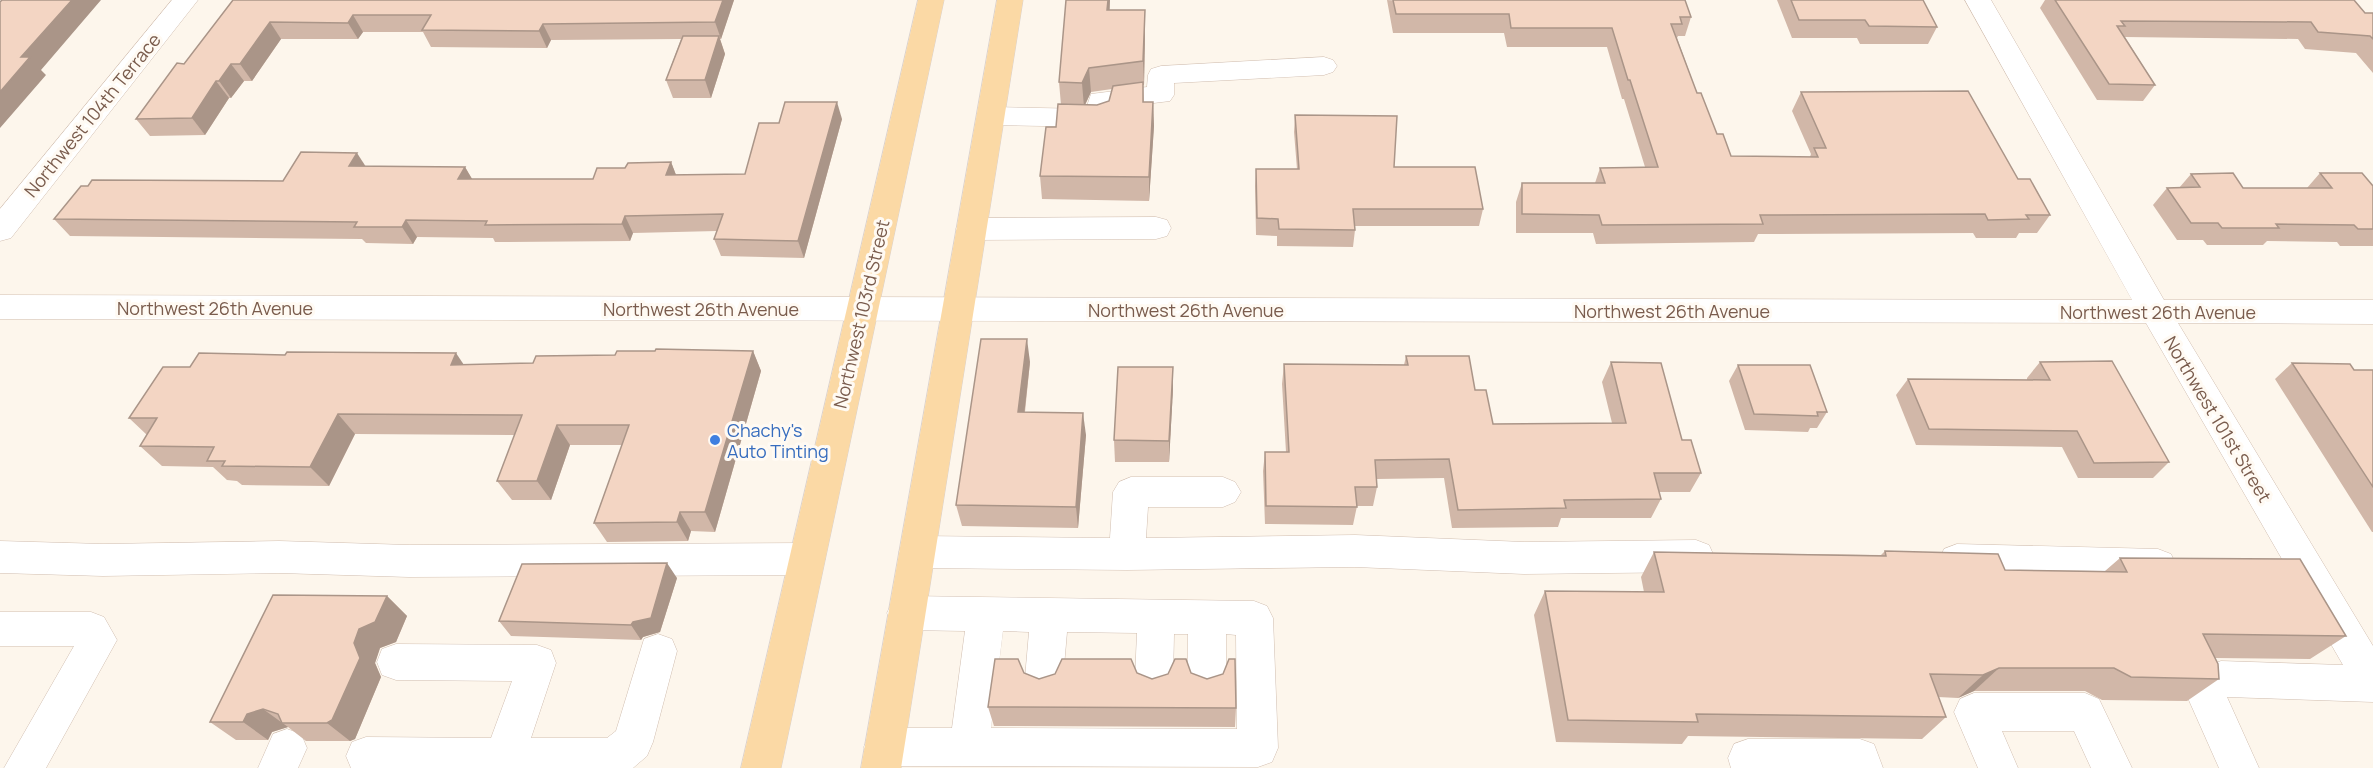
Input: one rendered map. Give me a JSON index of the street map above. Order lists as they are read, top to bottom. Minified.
{"streets":{"main road":["Northwest 103rd Street"],"street":["Northwest 104th Terrace","Northwest 26th Avenue","Northwest 101st Street"]},"crossings":[["Northwest 26th Avenue","Northwest 103rd Street"],["Northwest 26th Avenue","Northwest 101st Street"]],"places":["Chachy's Auto Tinting"]}
